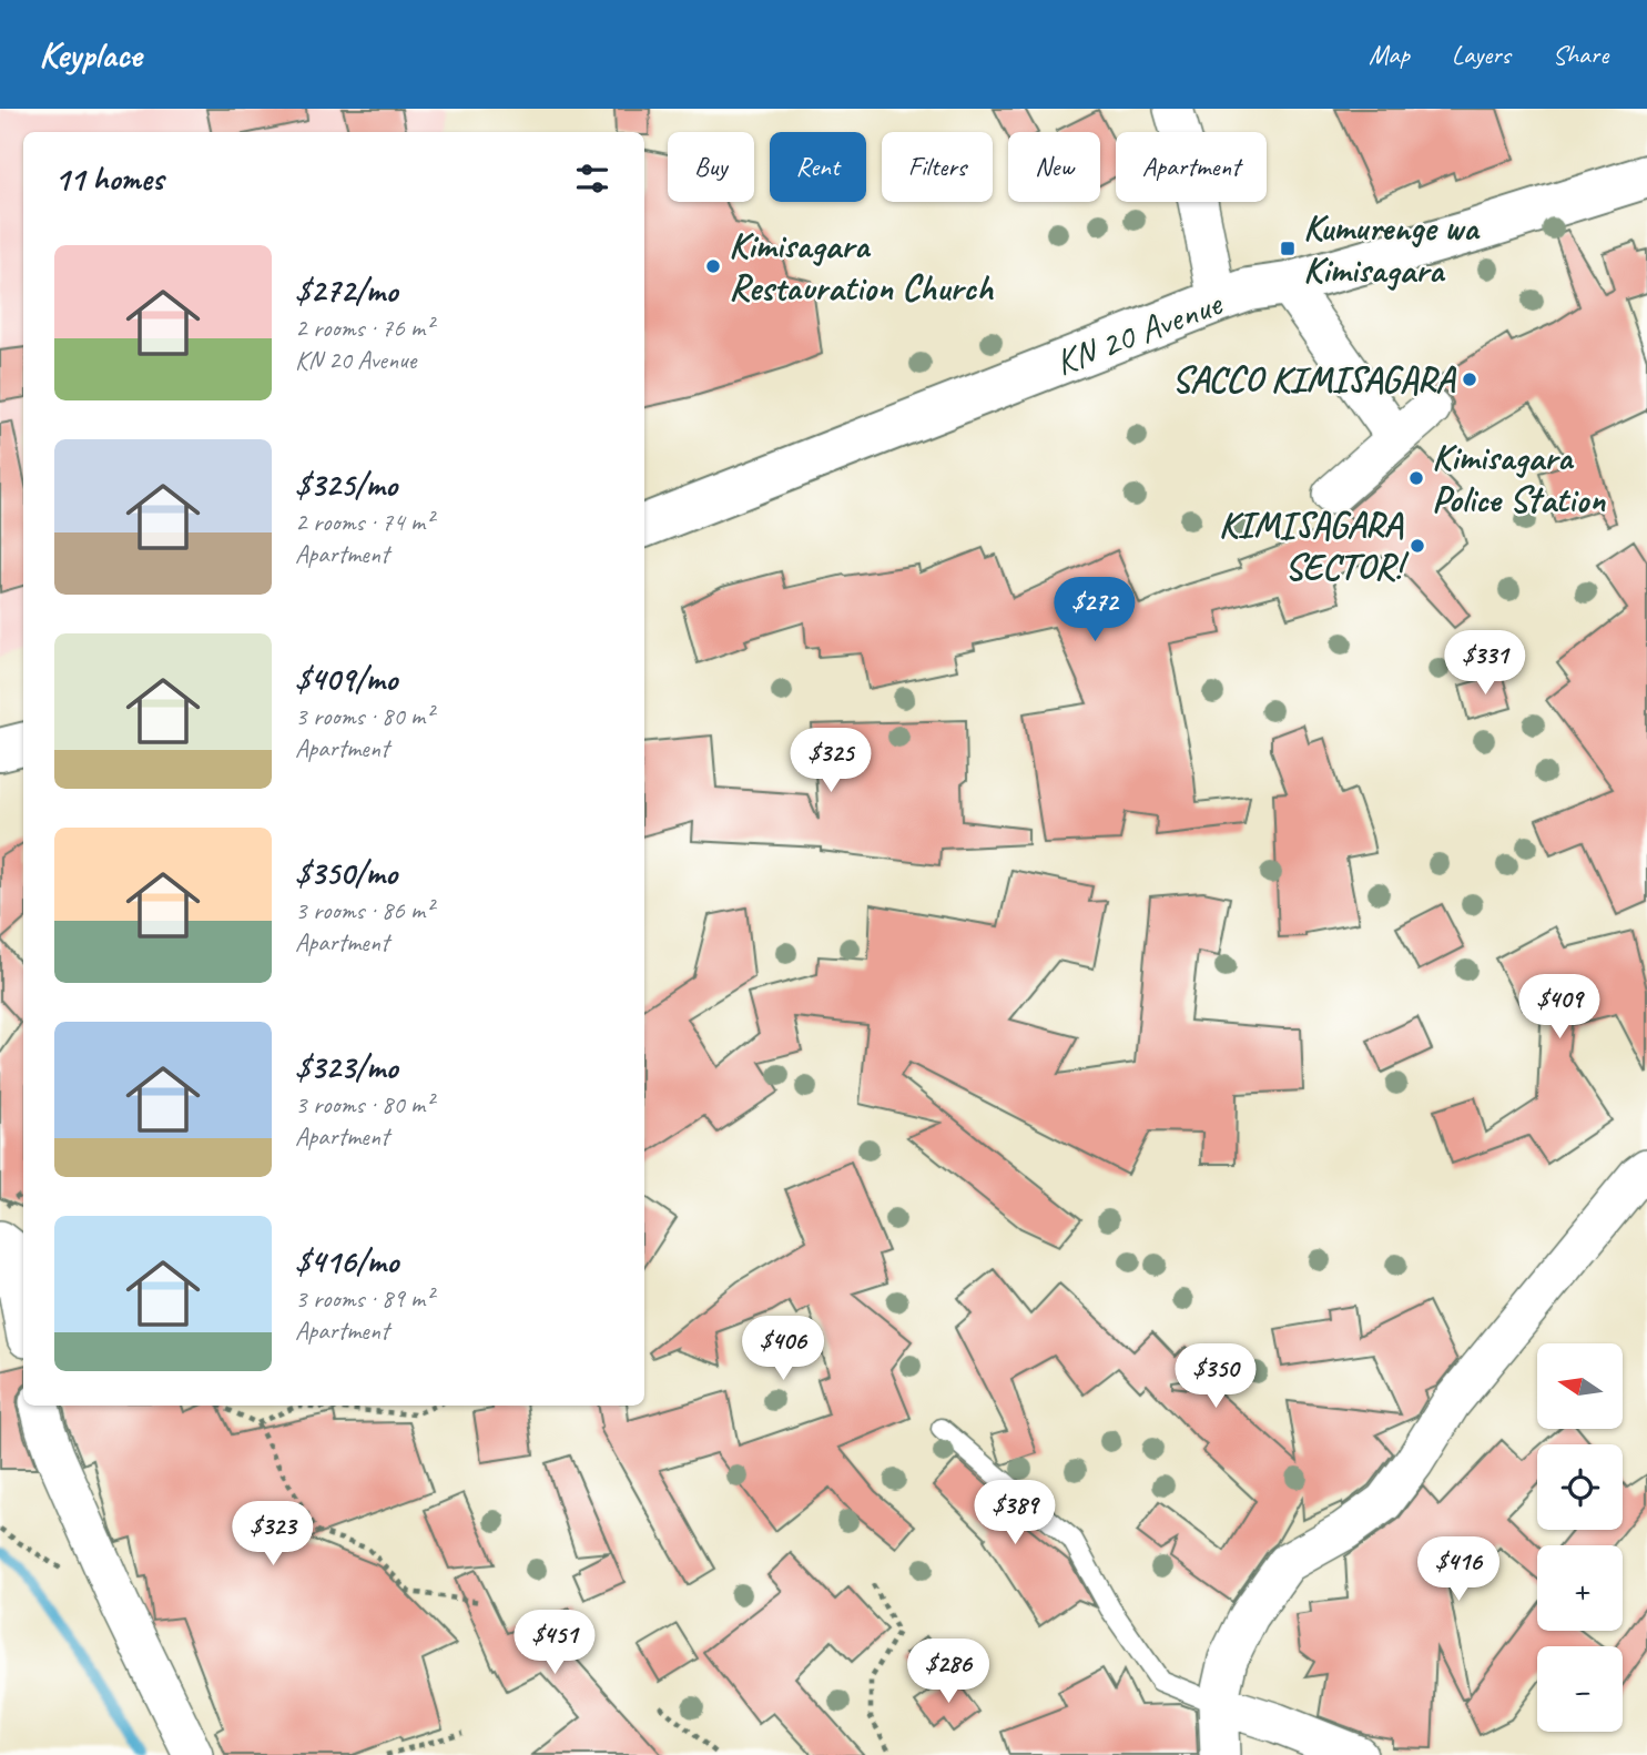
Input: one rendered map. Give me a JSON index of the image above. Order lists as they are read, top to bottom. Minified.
{"streets":{"main road":["KN 20 Avenue"]},"places":{"transit":["Kumurenge wa Kimisagara"],"other":["Kimisagara Restauration Church","SACCO KIMISAGARA","Kimisagara Police Station","KIMISAGARA SECTOR!"]},"north":"left","page":{"header":"Keyplace","nav":["Map","Layers","Share"],"chip":["Buy","Rent","Filters","New","Apartment"],"heading":"11 homes","list":[{"name":"$272/mo","note":"2 rooms · 76 m² · KN 20 Avenue"},{"name":"$325/mo","note":"2 rooms · 74 m² · Apartment"},{"name":"$409/mo","note":"3 rooms · 80 m² · Apartment"},{"name":"$350/mo","note":"3 rooms · 86 m² · Apartment"},{"name":"$323/mo","note":"3 rooms · 80 m² · Apartment"},{"name":"$416/mo","note":"3 rooms · 89 m² · Apartment"}],"price":["$272","$331","$325","$409","$406","$350","$389","$323","$416","$451","$286"],"map_buttons":["+","−"]}}
